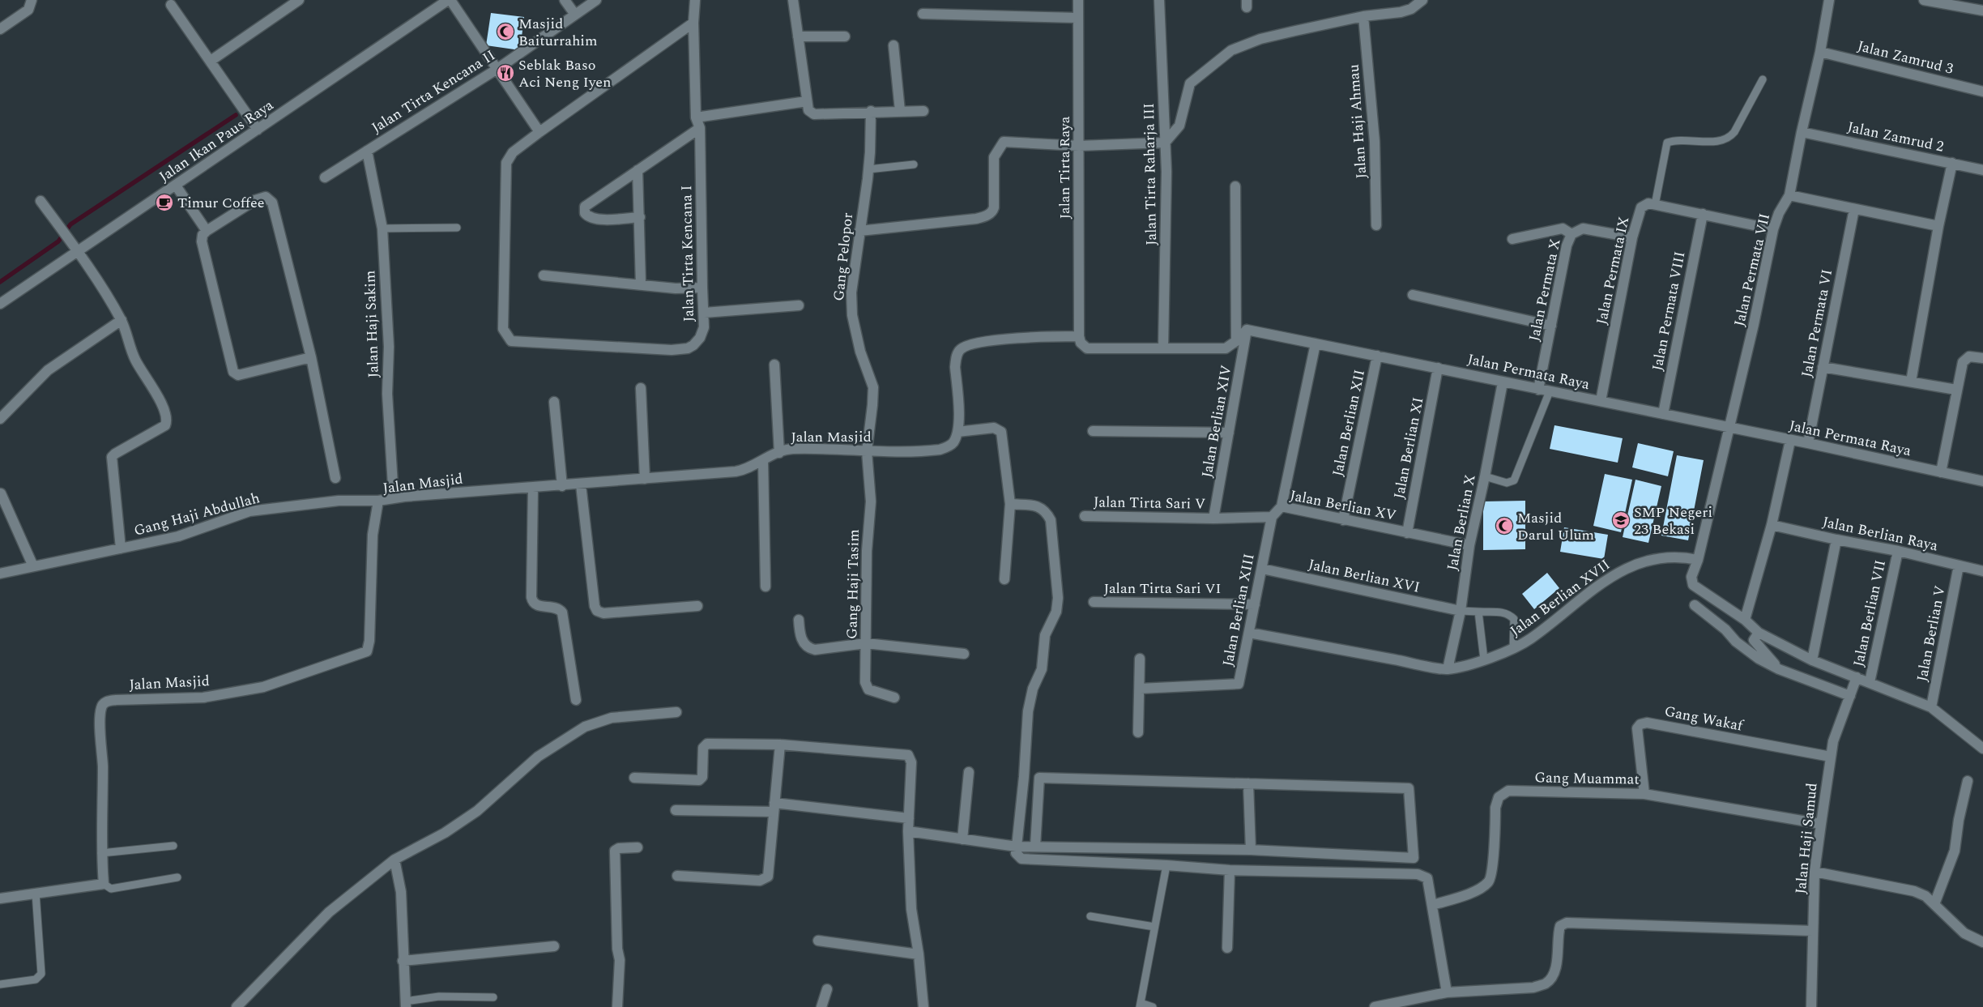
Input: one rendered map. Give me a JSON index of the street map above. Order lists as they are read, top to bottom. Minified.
{"streets":{"street":["Jalan Zamrud 3","Jalan Tirta Kencana II","Jalan Haji Ahmau","Jalan Zamrud 2","Jalan Ikan Paus Raya","Jalan Tirta Raya","Jalan Tirta Raharja III","Jalan Tirta Kencana I","Gang Pelopor","Jalan Permata VII","Jalan Permata IX","Jalan Permata X","Jalan Permata VIII","Jalan Permata VI","Jalan Haji Sakim","Jalan Permata Raya","Jalan Berlian XIV","Jalan Berlian XII","Jalan Masjid","Jalan Berlian XI","Jalan Tirta Sari V","Jalan Berlian XV","Gang Haji Abdullah","Jalan Berlian X","Jalan Berlian Raya","Jalan Berlian XVI","Gang Haji Tasim","Jalan Tirta Sari VI","Jalan Berlian XVII","Jalan Berlian XIII","Jalan Berlian VII","Jalan Berlian V","Gang Wakaf","Gang Muammat","Jalan Haji Samud"]},"crossings":[["Jalan Zamrud 3","Jalan Permata VII"],["Jalan Tirta Kencana II","Jalan Haji Sakim"],["Jalan Zamrud 2","Jalan Permata VII"],["Gang Pelopor","Jalan Masjid"],["Gang Pelopor","Gang Haji Tasim"],["Jalan Permata VII","Jalan Permata Raya"],["Jalan Permata VII","Jalan Berlian XVII"],["Jalan Permata VII","Jalan Berlian VII"],["Jalan Permata VII","Jalan Berlian V"],["Jalan Permata VII","Jalan Haji Samud"],["Jalan Permata IX","Jalan Permata X"],["Jalan Permata IX","Jalan Permata Raya"],["Jalan Permata X","Jalan Permata Raya"],["Jalan Permata VIII","Jalan Permata Raya"],["Jalan Permata VI","Jalan Permata Raya"],["Jalan Haji Sakim","Jalan Masjid"],["Jalan Permata Raya","Jalan Berlian XIV"],["Jalan Permata Raya","Jalan Berlian XII"],["Jalan Permata Raya","Jalan Berlian XI"],["Jalan Permata Raya","Jalan Berlian X"],["Jalan Berlian XIV","Jalan Tirta Sari V"],["Jalan Berlian XIV","Jalan Berlian XV"],["Jalan Berlian XII","Jalan Berlian XV"],["Jalan Masjid","Gang Haji Abdullah"],["Jalan Masjid","Gang Haji Tasim"],["Jalan Berlian XI","Jalan Berlian XV"],["Jalan Tirta Sari V","Jalan Berlian XV"],["Jalan Berlian XV","Jalan Berlian X"],["Jalan Berlian XV","Jalan Berlian XIII"],["Jalan Berlian X","Jalan Berlian XVI"],["Jalan Berlian X","Jalan Berlian XVII"],["Jalan Berlian Raya","Jalan Berlian VII"],["Jalan Berlian Raya","Jalan Berlian V"],["Jalan Berlian XVI","Jalan Berlian XIII"],["Jalan Tirta Sari VI","Jalan Berlian XIII"],["Jalan Berlian XVII","Jalan Berlian XIII"],["Gang Wakaf","Gang Muammat"],["Gang Wakaf","Jalan Haji Samud"],["Gang Muammat","Jalan Haji Samud"]],"places":{"mosque":["Masjid Baiturrahim","Masjid Darul Ulum"],"restaurant":["Seblak Baso Aci Neng Iyen"],"cafe":["Timur Coffee"],"school or university":["SMP Negeri 23 Bekasi"]}}
